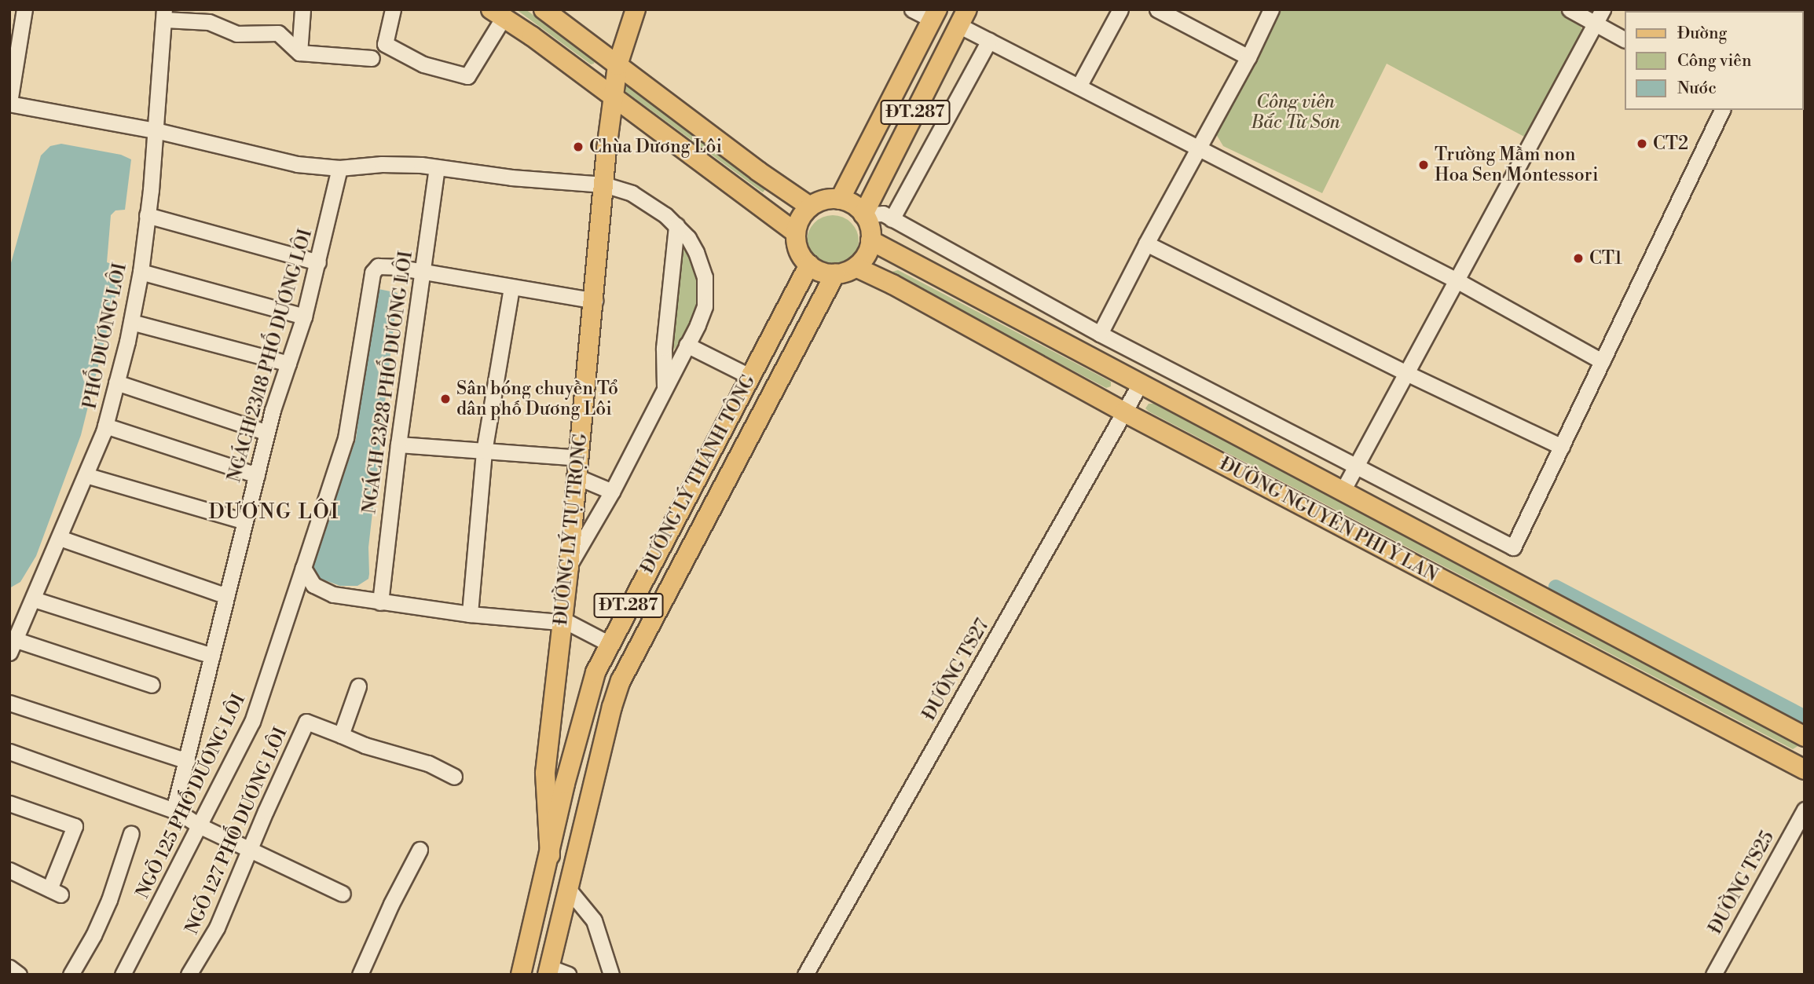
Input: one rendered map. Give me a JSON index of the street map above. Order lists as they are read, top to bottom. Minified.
{"streets":{"main road":["ĐT.287","ĐƯỜNG LÝ THÁNH TÔNG","ĐƯỜNG NGUYÊN PHI Ỷ LAN","ĐƯỜNG LÝ TỰ TRỌNG"],"street":["PHỐ DƯƠNG LÔI","NGÁCH 23/18 PHỐ DƯƠNG LÔI","NGÁCH 23/28 PHỐ DƯƠNG LÔI","ĐƯỜNG TS27","NGÕ 125 PHỐ DƯƠNG LÔI","NGÕ 127 PHỐ DƯƠNG LÔI","ĐƯỜNG TS25"]},"crossings":[["ĐT.287","ĐƯỜNG LÝ THÁNH TÔNG"],["ĐT.287","ĐƯỜNG NGUYÊN PHI Ỷ LAN"],["NGÁCH 23/28 PHỐ DƯƠNG LÔI","NGÕ 125 PHỐ DƯƠNG LÔI"],["ĐƯỜNG LÝ THÁNH TÔNG","ĐƯỜNG NGUYÊN PHI Ỷ LAN"],["ĐƯỜNG LÝ THÁNH TÔNG","ĐƯỜNG LÝ TỰ TRỌNG"],["ĐƯỜNG NGUYÊN PHI Ỷ LAN","ĐƯỜNG TS27"]],"districts":["DƯƠNG LÔI"],"parks":["Công viên Bắc Từ Sơn"],"places":["CT2","Chùa Dương Lôi","Trường Mầm non Hoa Sen Montessori","CT1","Sân bóng chuyền Tổ dân phố Dương Lôi"],"legend":["Đường","Công viên","Nước"]}
